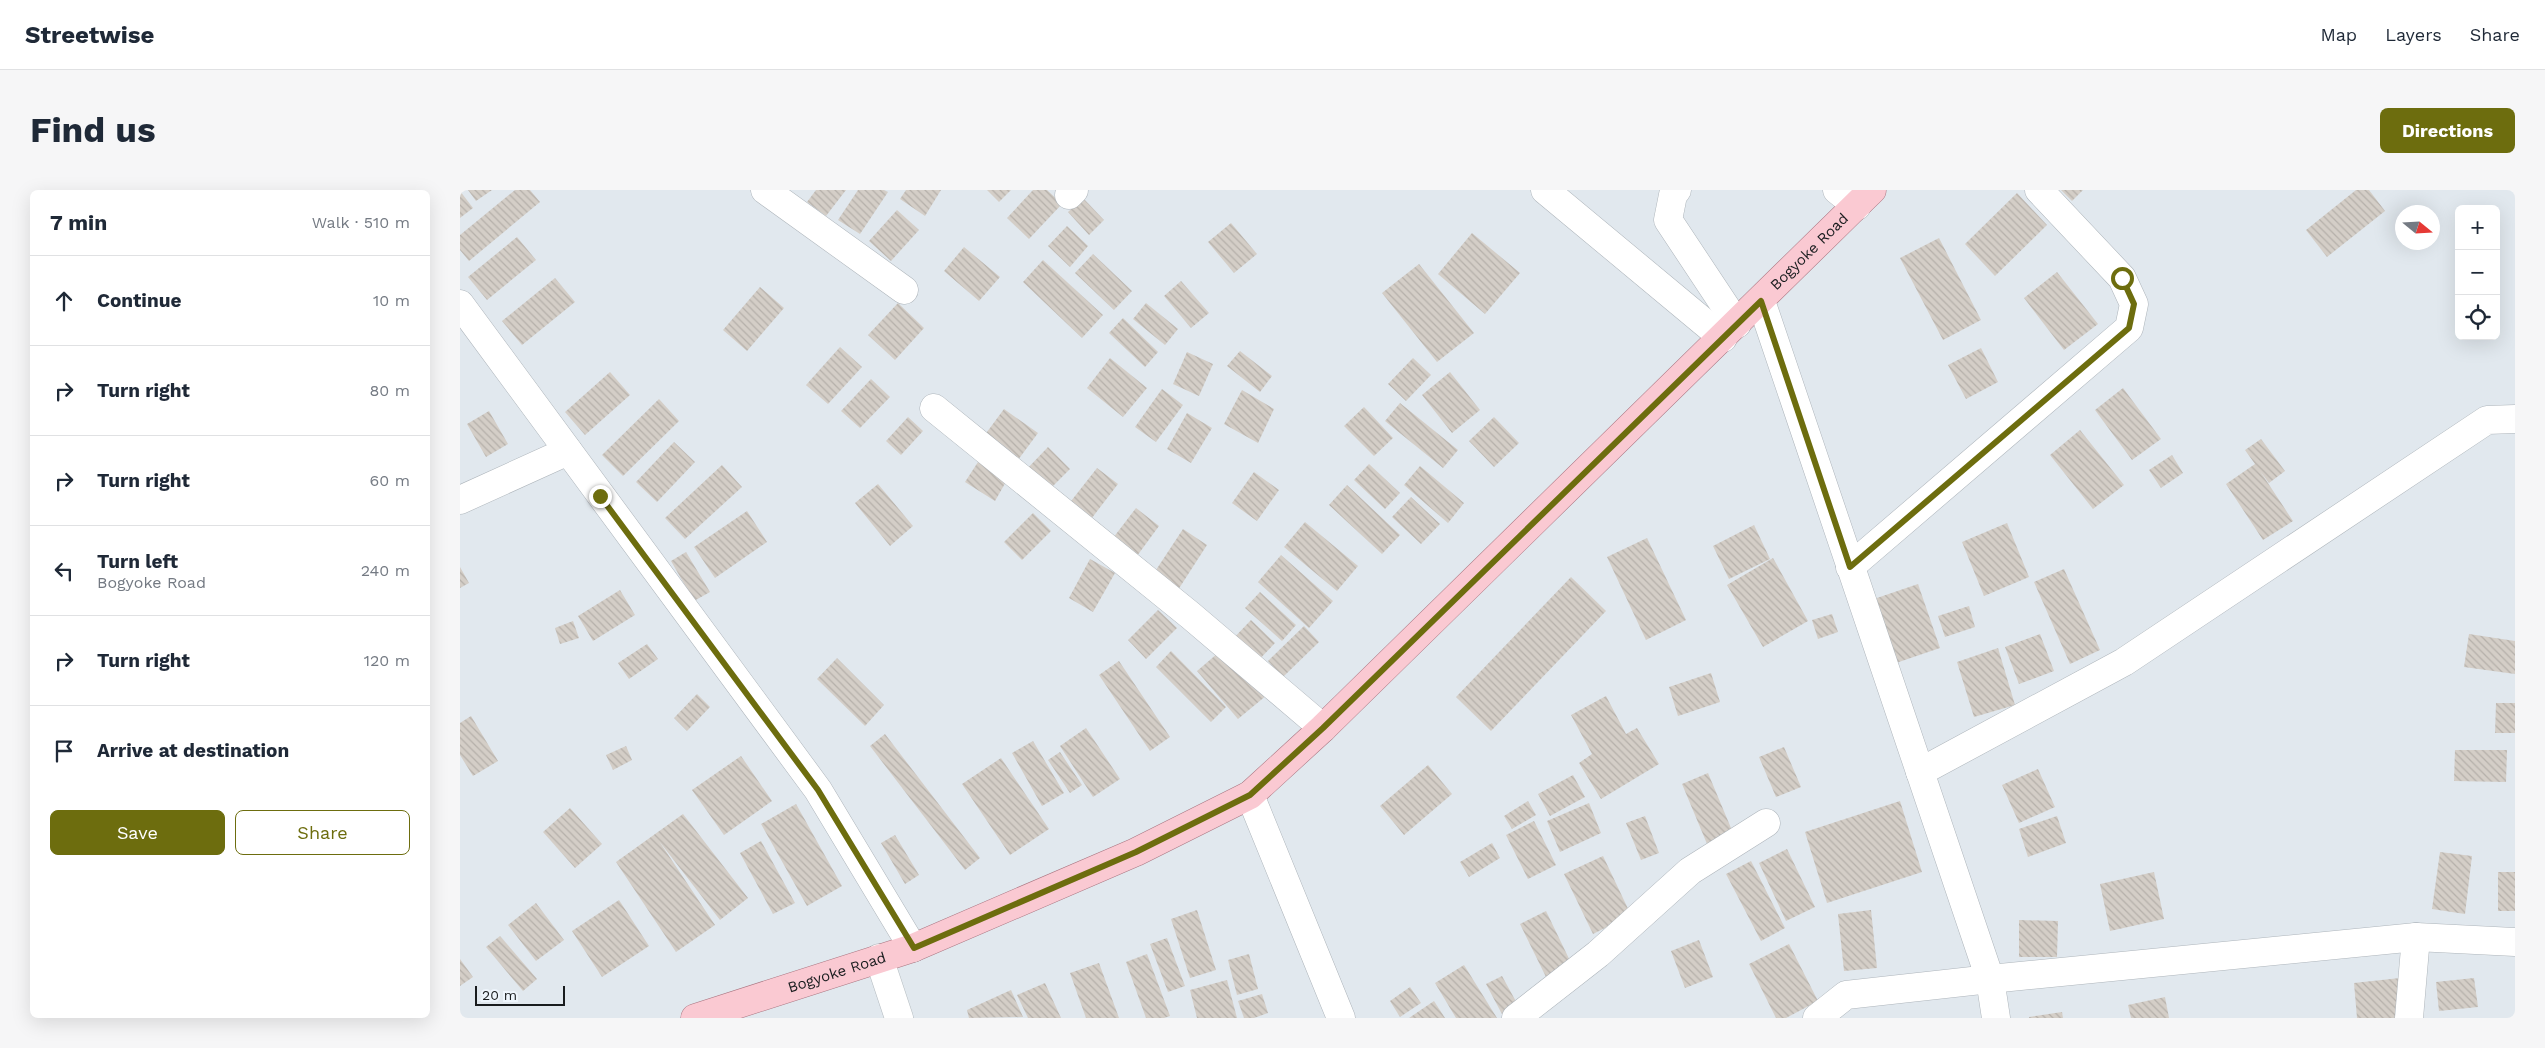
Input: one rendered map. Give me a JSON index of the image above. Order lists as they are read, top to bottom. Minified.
{"streets":{"main road":["Bogyoke Road"]},"scale_bar":"20 m","north":"right","page":{"header":"Streetwise","nav":["Map","Layers","Share"],"buttons":["Directions",["Save","Share"]],"title":"Find us","heading":["7 min","Walk · 510 m"],"map_buttons":["+","−"],"list":[["Continue","10 m"],["Turn right","80 m"],["Turn right","60 m"],["Turn left","Bogyoke Road","240 m"],["Turn right","120 m"],"Arrive at destination"],"scale":"20 m"}}
